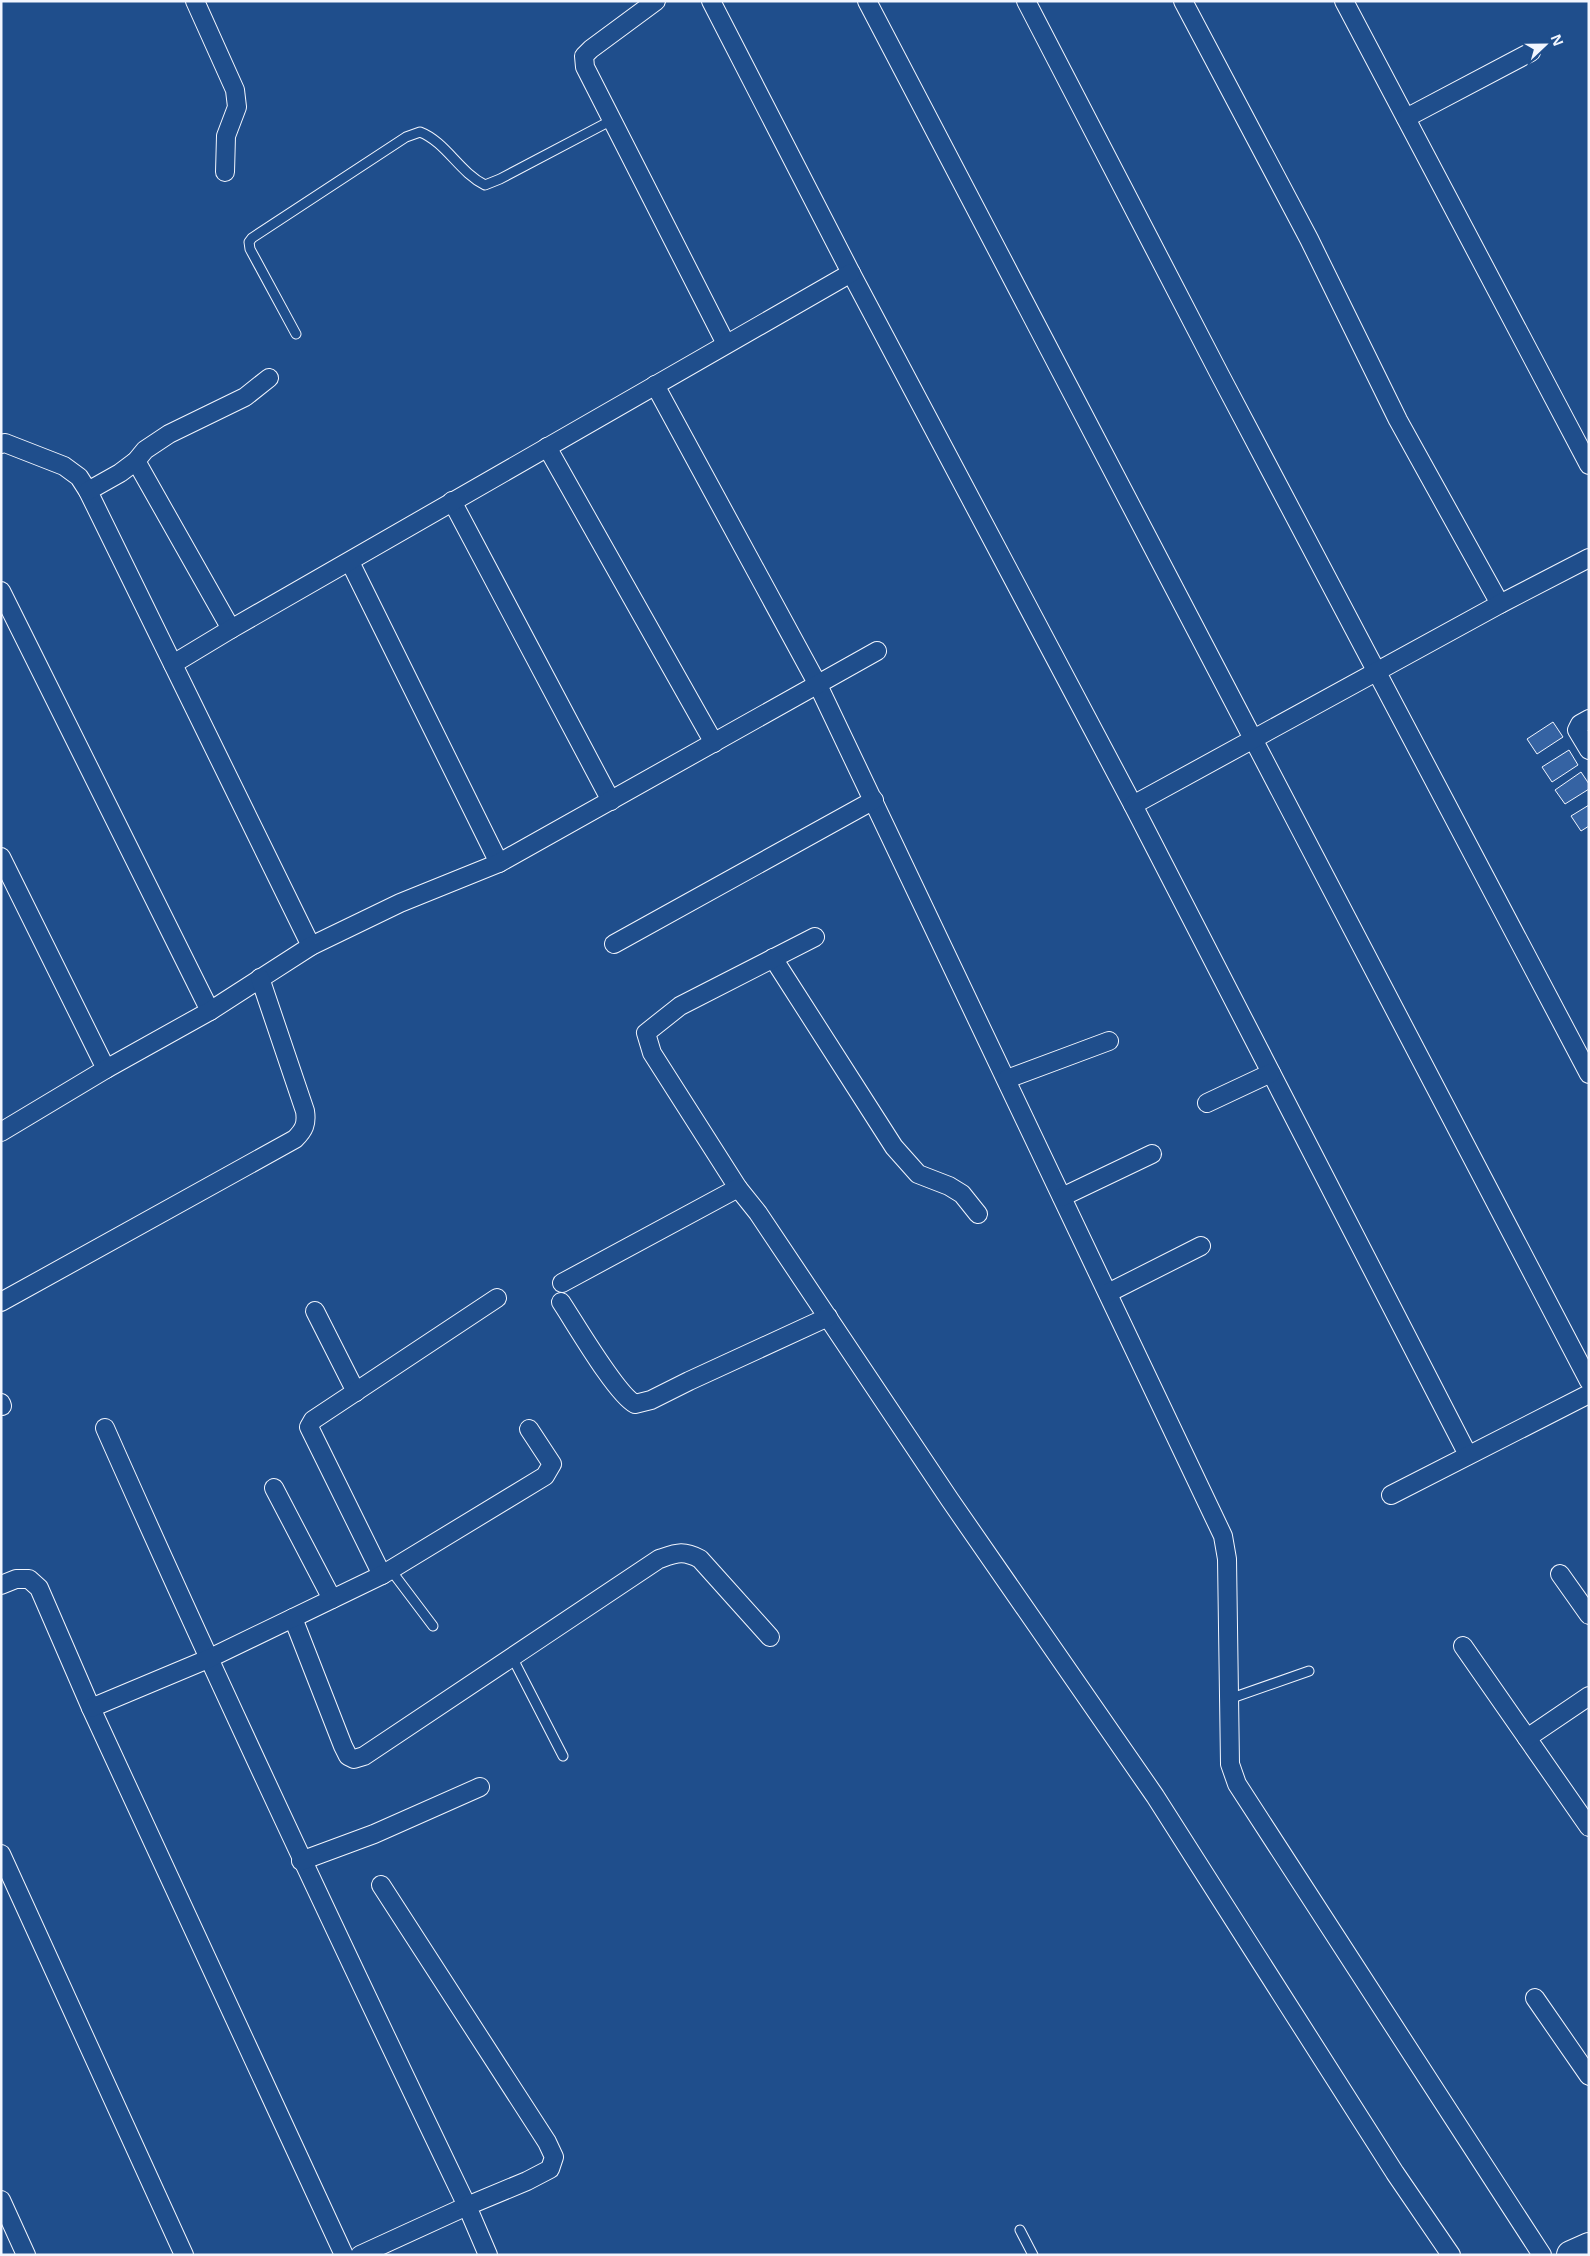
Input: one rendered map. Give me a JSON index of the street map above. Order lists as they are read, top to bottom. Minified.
{"north":"right"}
